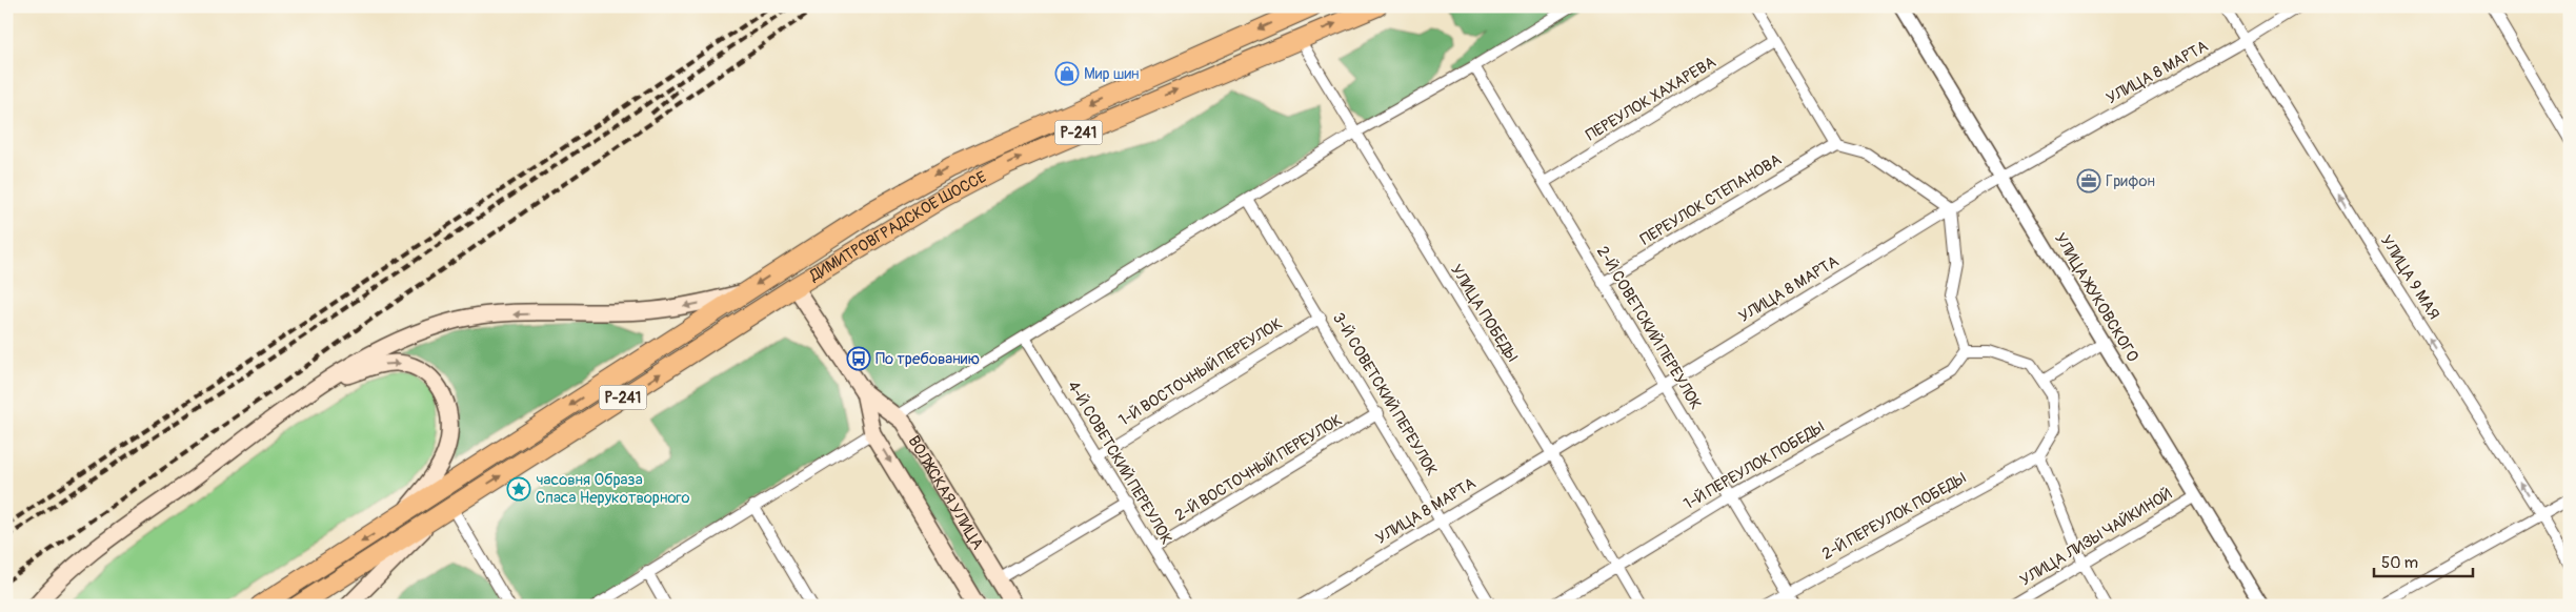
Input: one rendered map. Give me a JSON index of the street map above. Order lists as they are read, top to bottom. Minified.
{"streets":{"highway":["Р-241","ДИМИТРОВГРАДСКОЕ ШОССЕ","ВОЛЖСКАЯ УЛИЦА"],"street":["УЛИЦА 8 МАРТА","ПЕРЕУЛОК ХАХАРЕВА","ПЕРЕУЛОК СТЕПАНОВА","УЛИЦА 9 МАЯ","УЛИЦА ЖУКОВСКОГО","УЛИЦА ПОБЕДЫ","2-Й СОВЕТСКИЙ ПЕРЕУЛОК","1-Й ВОСТОЧНЫЙ ПЕРЕУЛОК","3-Й СОВЕТСКИЙ ПЕРЕУЛОК","4-Й СОВЕТСКИЙ ПЕРЕУЛОК","1-Й ПЕРЕУЛОК ПОБЕДЫ","2-Й ВОСТОЧНЫЙ ПЕРЕУЛОК","2-Й ПЕРЕУЛОК ПОБЕДЫ","УЛИЦА ЛИЗЫ ЧАЙКИНОЙ"]},"crossings":[["УЛИЦА 8 МАРТА","УЛИЦА 9 МАЯ"],["УЛИЦА 8 МАРТА","УЛИЦА ЖУКОВСКОГО"],["УЛИЦА 8 МАРТА","УЛИЦА ПОБЕДЫ"],["УЛИЦА 8 МАРТА","2-Й СОВЕТСКИЙ ПЕРЕУЛОК"],["УЛИЦА 8 МАРТА","3-Й СОВЕТСКИЙ ПЕРЕУЛОК"],["ПЕРЕУЛОК ХАХАРЕВА","2-Й СОВЕТСКИЙ ПЕРЕУЛОК"],["Р-241","ДИМИТРОВГРАДСКОЕ ШОССЕ"],["ПЕРЕУЛОК СТЕПАНОВА","2-Й СОВЕТСКИЙ ПЕРЕУЛОК"],["ДИМИТРОВГРАДСКОЕ ШОССЕ","УЛИЦА ПОБЕДЫ"],["ДИМИТРОВГРАДСКОЕ ШОССЕ","ВОЛЖСКАЯ УЛИЦА"],["УЛИЦА ЖУКОВСКОГО","УЛИЦА ЛИЗЫ ЧАЙКИНОЙ"],["УЛИЦА ПОБЕДЫ","1-Й ПЕРЕУЛОК ПОБЕДЫ"],["2-Й СОВЕТСКИЙ ПЕРЕУЛОК","1-Й ПЕРЕУЛОК ПОБЕДЫ"],["2-Й СОВЕТСКИЙ ПЕРЕУЛОК","2-Й ПЕРЕУЛОК ПОБЕДЫ"],["1-Й ВОСТОЧНЫЙ ПЕРЕУЛОК","3-Й СОВЕТСКИЙ ПЕРЕУЛОК"],["1-Й ВОСТОЧНЫЙ ПЕРЕУЛОК","4-Й СОВЕТСКИЙ ПЕРЕУЛОК"],["3-Й СОВЕТСКИЙ ПЕРЕУЛОК","2-Й ВОСТОЧНЫЙ ПЕРЕУЛОК"],["4-Й СОВЕТСКИЙ ПЕРЕУЛОК","2-Й ВОСТОЧНЫЙ ПЕРЕУЛОК"]],"one_way":["УЛИЦА 9 МАЯ"],"places":{"shop":["Мир шин"],"office":["Грифон"],"bus stop":["По требованию"],"place":["часовня Образа Спаса Нерукотворного"]},"scale_bar":"50 m"}
